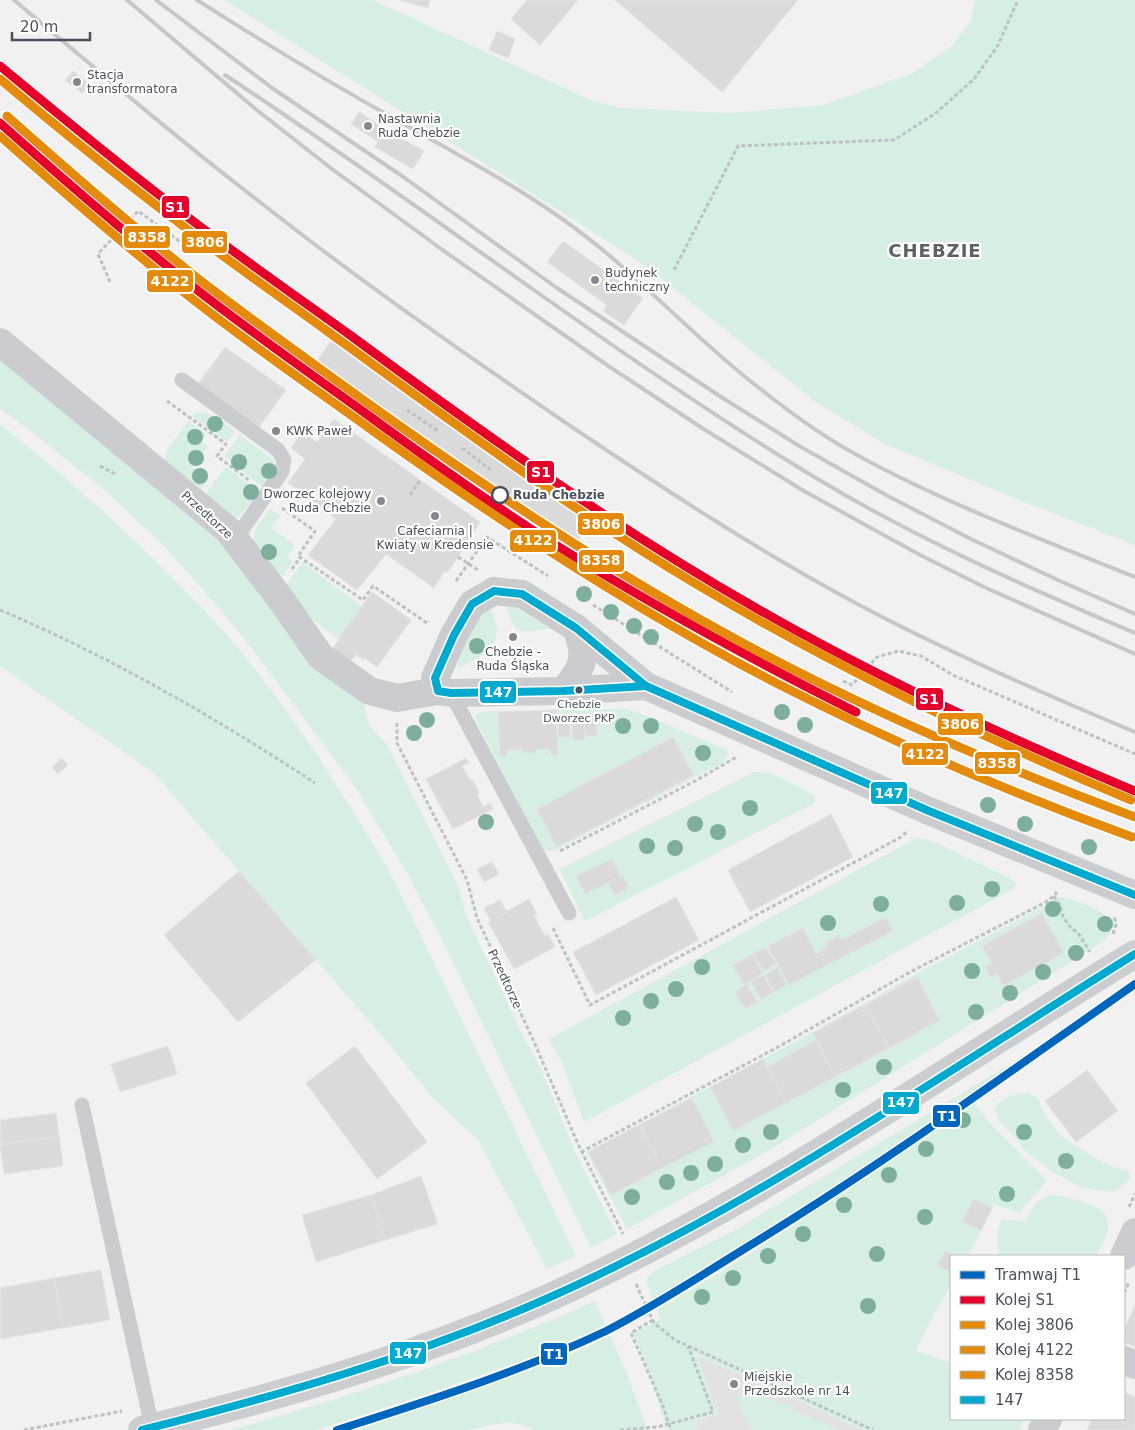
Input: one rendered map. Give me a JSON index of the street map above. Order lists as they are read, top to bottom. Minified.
{"streets":{"street":["Przedtorze"]},"districts":["CHEBZIE"],"places":["Stacja transformatora","Nastawnia Ruda Chebzie","Budynek techniczny","KWK Paweł","Ruda Chebzie","Dworzec kolejowy Ruda Chebzie","Cafeciarnia | Kwiaty w Kredensie","Chebzie - Ruda Śląska","Chebzie Dworzec PKP","Miejskie Przedszkole nr 14"],"lines":["rail line S1","rail line 3806","rail line 8358","rail line 4122","transit line 147","tram line T1"],"legend":["Tramwaj T1","Kolej S1","Kolej 3806","Kolej 4122","Kolej 8358","147"],"scale_bar":"20 m"}
